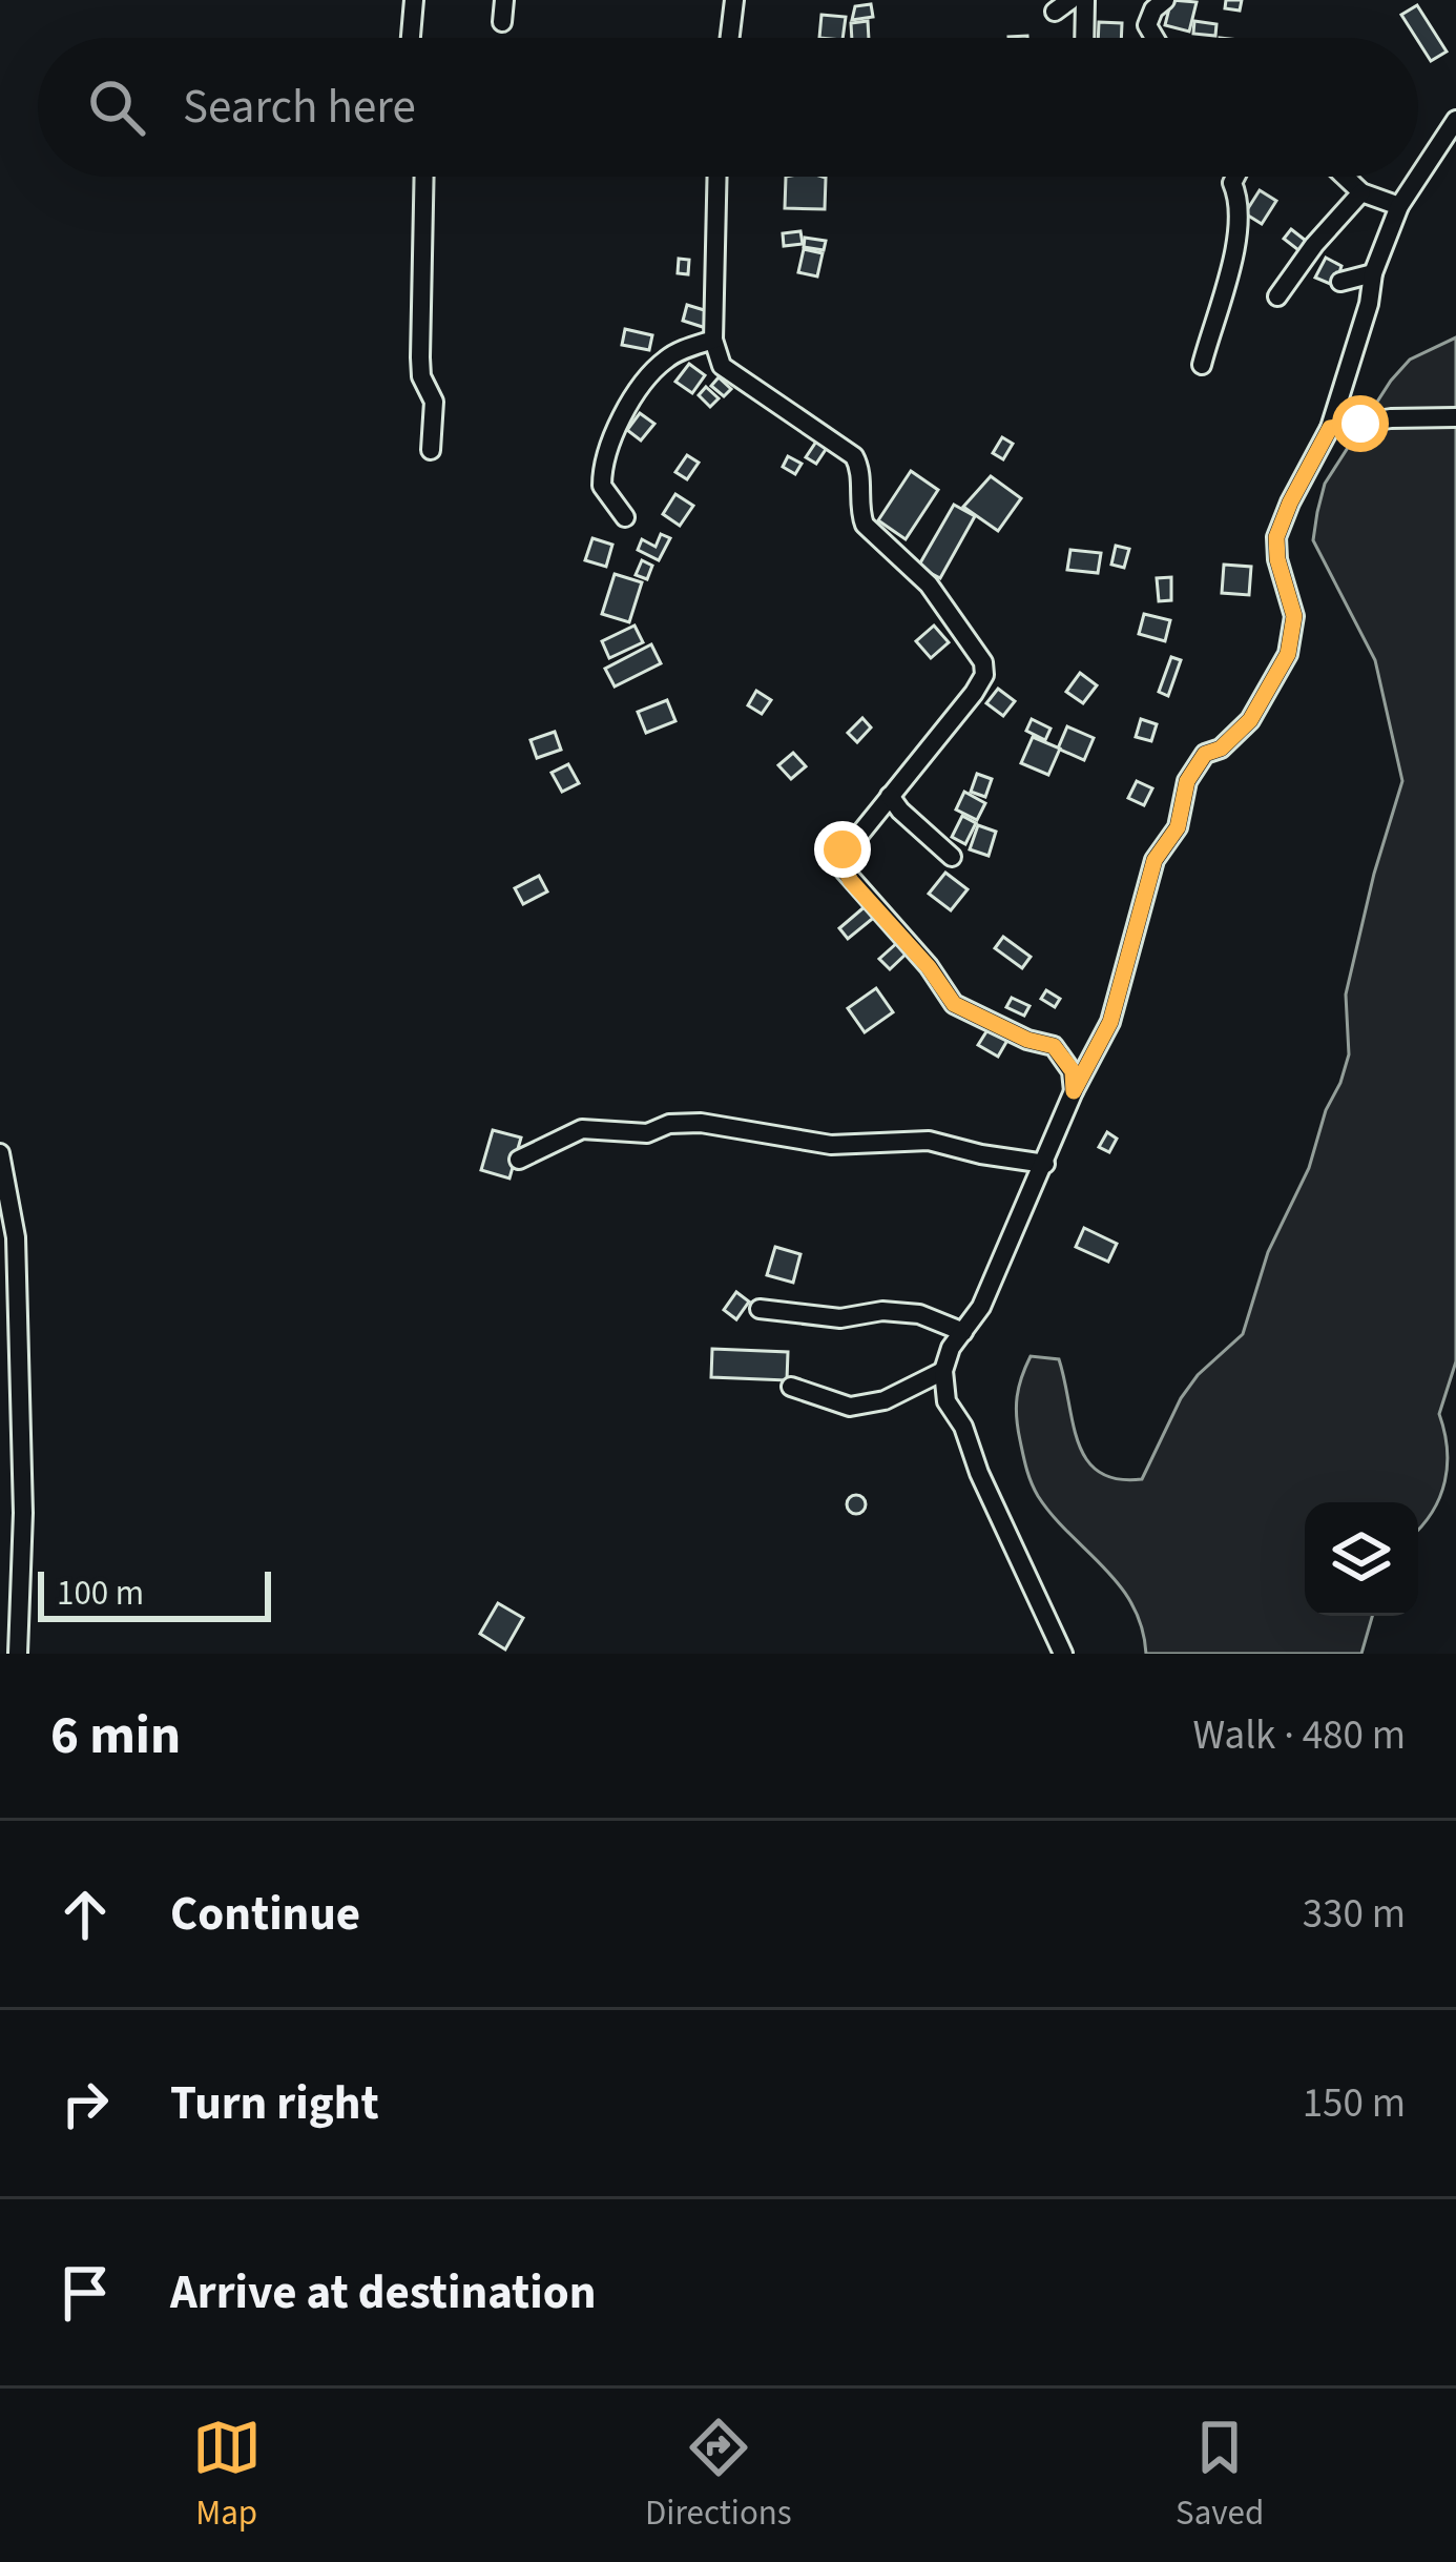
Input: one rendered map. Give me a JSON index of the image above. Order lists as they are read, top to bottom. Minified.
{"scale_bar":"100 m","page":{"search":"Search here","scale":"100 m","heading":["6 min","Walk · 480 m"],"list":[["Continue","330 m"],["Turn right","150 m"],"Arrive at destination"],"nav":["Map","Directions","Saved"]}}
